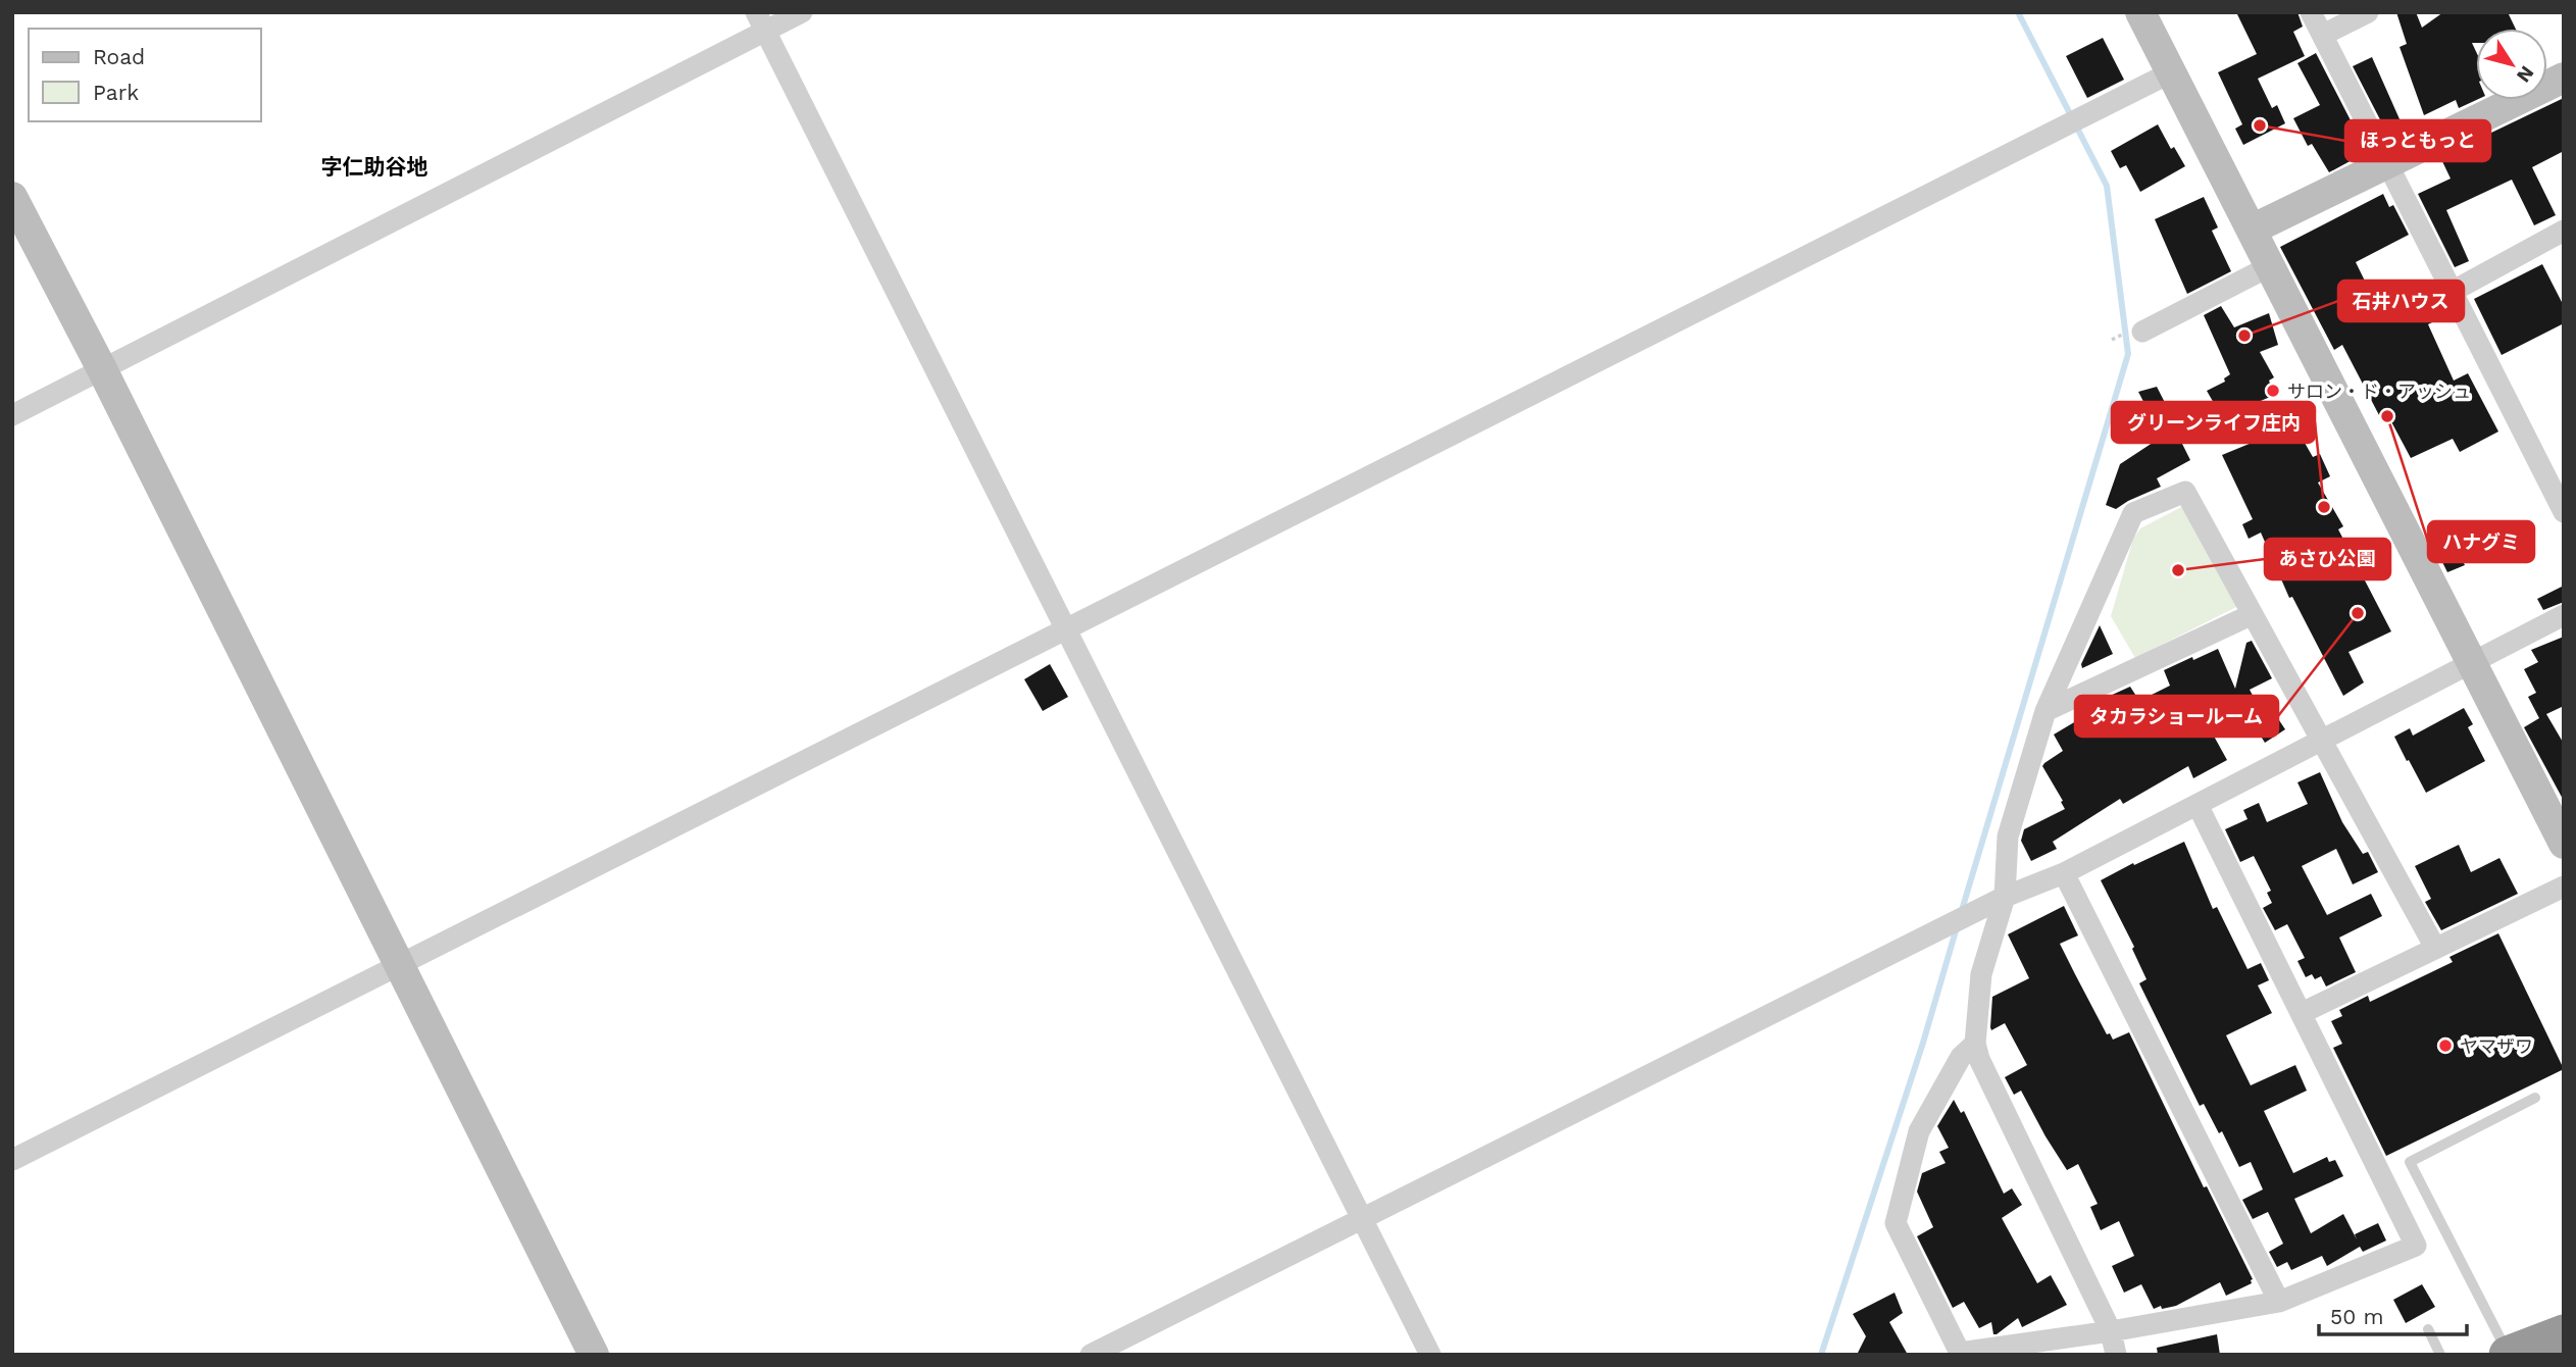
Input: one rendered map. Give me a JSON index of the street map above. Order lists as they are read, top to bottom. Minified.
{"districts":["字仁助谷地"],"places":["ほっともっと","石井ハウス","サロン・ド・アッシュ","ハナグミ","グリーンライフ庄内","あさひ公園","タカラショールーム","ヤマザワ"],"legend":["Road","Park"],"scale_bar":"50 m","north":"bottom right"}
